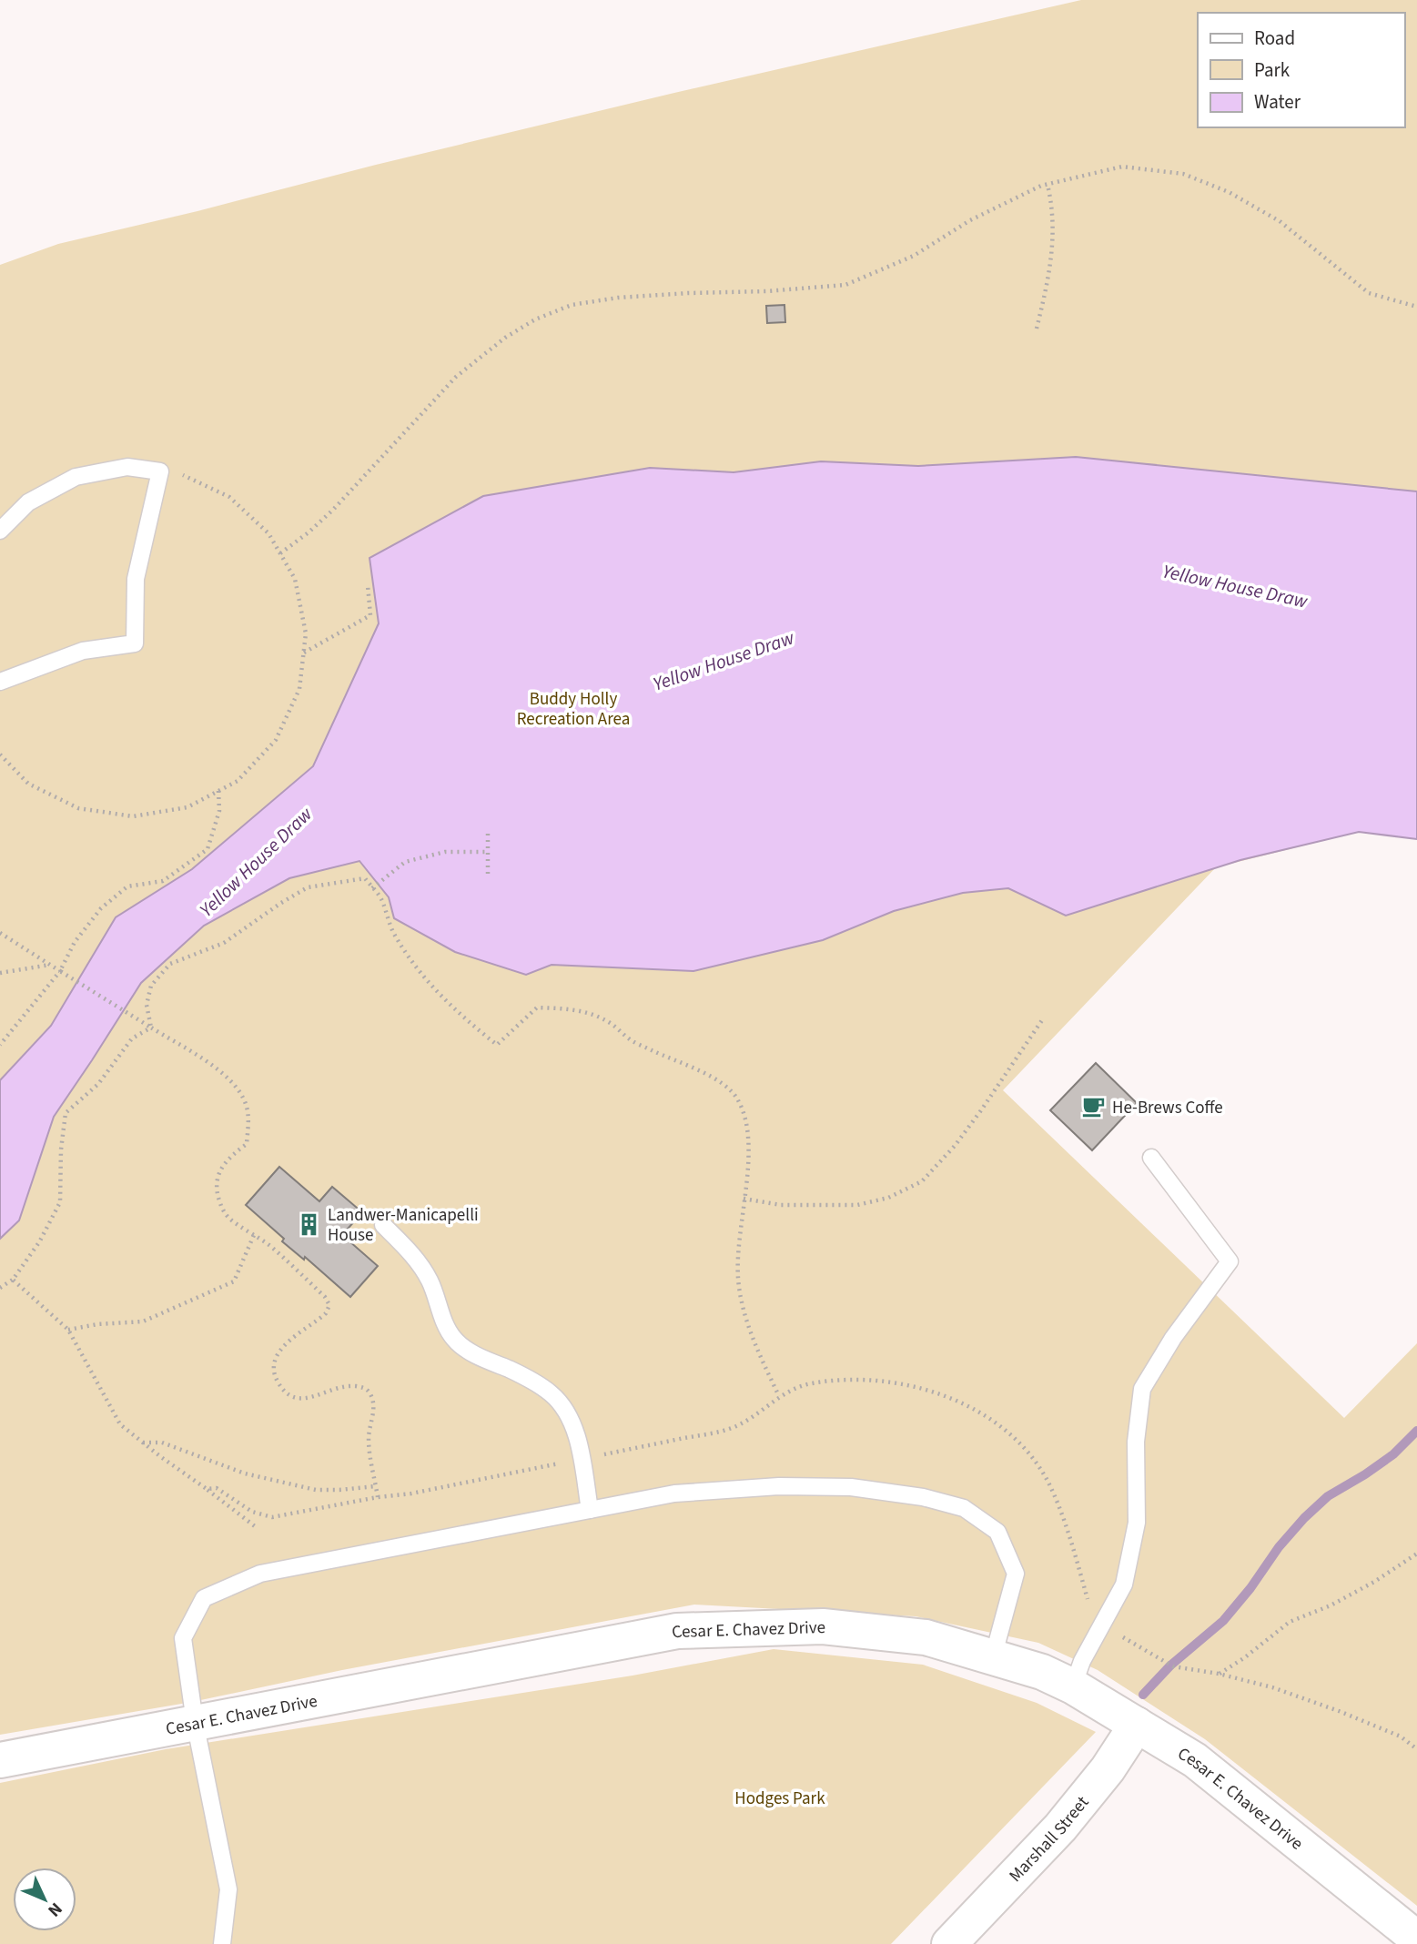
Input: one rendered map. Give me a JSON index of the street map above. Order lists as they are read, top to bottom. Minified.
{"streets":{"street":["Cesar E. Chavez Drive","Marshall Street"]},"crossings":[["Cesar E. Chavez Drive","Marshall Street"]],"water":["Yellow House Draw"],"parks":["Buddy Holly Recreation Area","Hodges Park"],"places":{"cafe":["He-Brews Coffe"],"building":["Landwer-Manicapelli House"]},"legend":["Road","Park","Water"],"north":"bottom right"}
